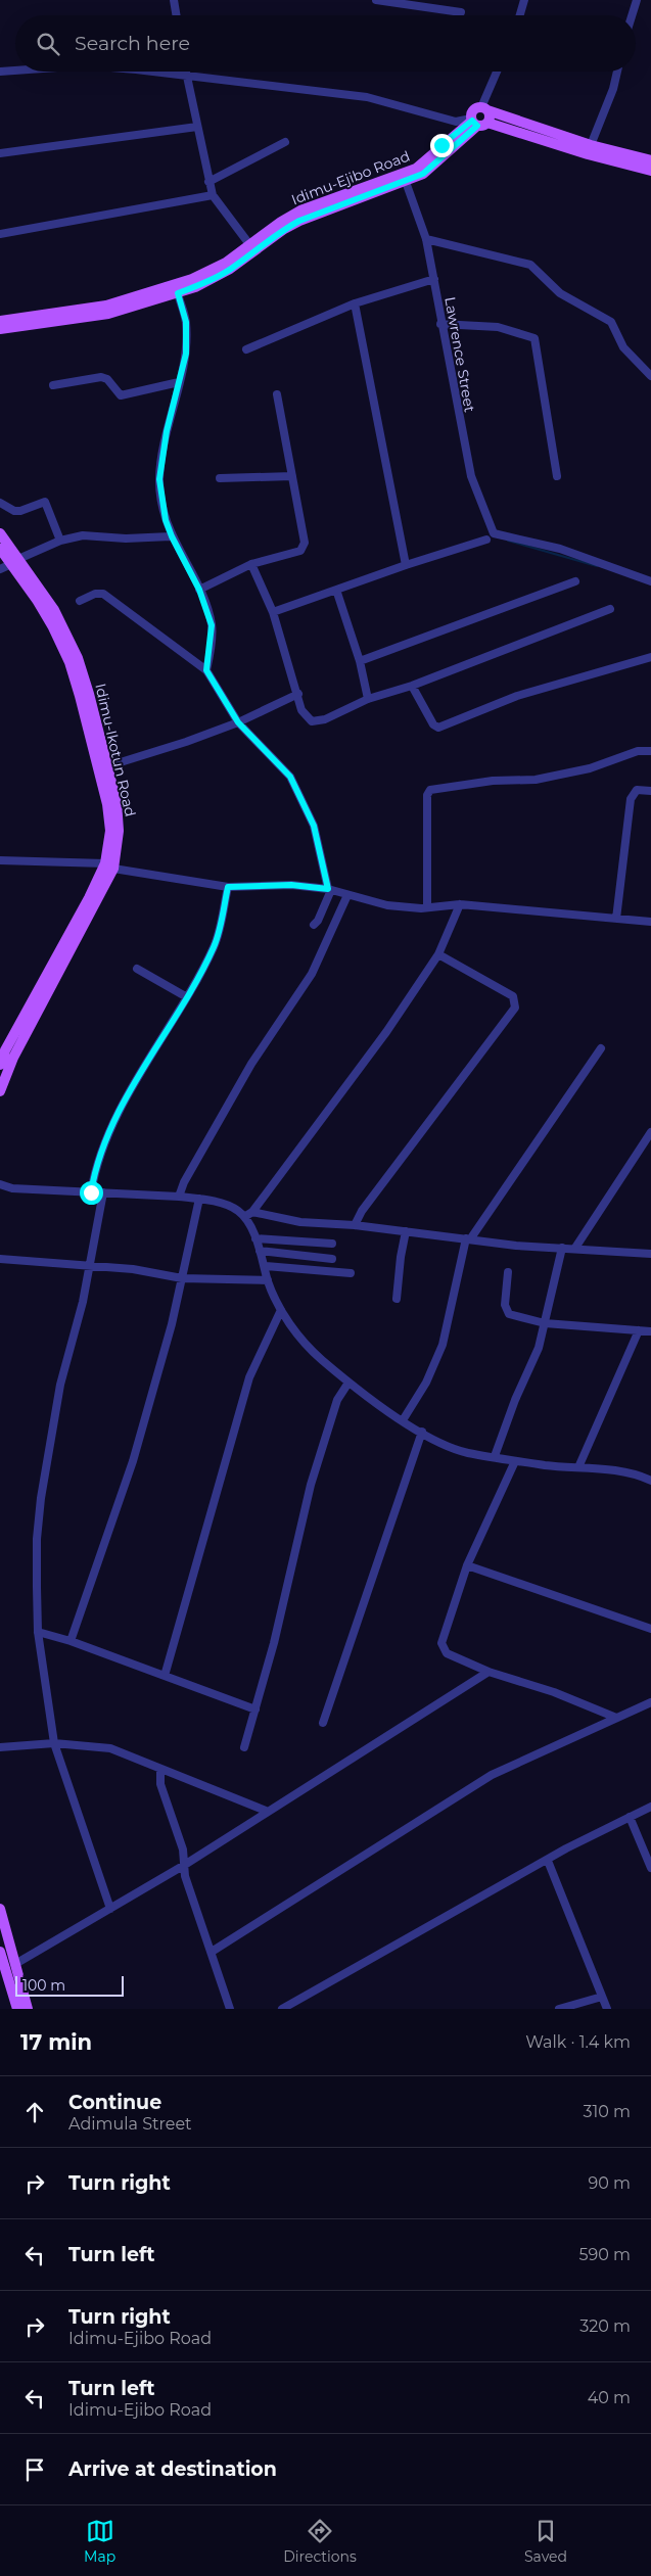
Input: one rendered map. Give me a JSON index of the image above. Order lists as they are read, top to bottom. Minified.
{"streets":{"main road":["Idimu-Ejibo Road","Idimu-Ikotun Road"],"street":["Lawrence Street"]},"crossings":[["Idimu-Ejibo Road","Lawrence Street"]],"scale_bar":"100 m","page":{"search":"Search here","scale":"100 m","heading":["17 min","Walk · 1.4 km"],"list":[["Continue","Adimula Street","310 m"],["Turn right","90 m"],["Turn left","590 m"],["Turn right","Idimu-Ejibo Road","320 m"],["Turn left","Idimu-Ejibo Road","40 m"],"Arrive at destination"],"nav":["Map","Directions","Saved"]}}
